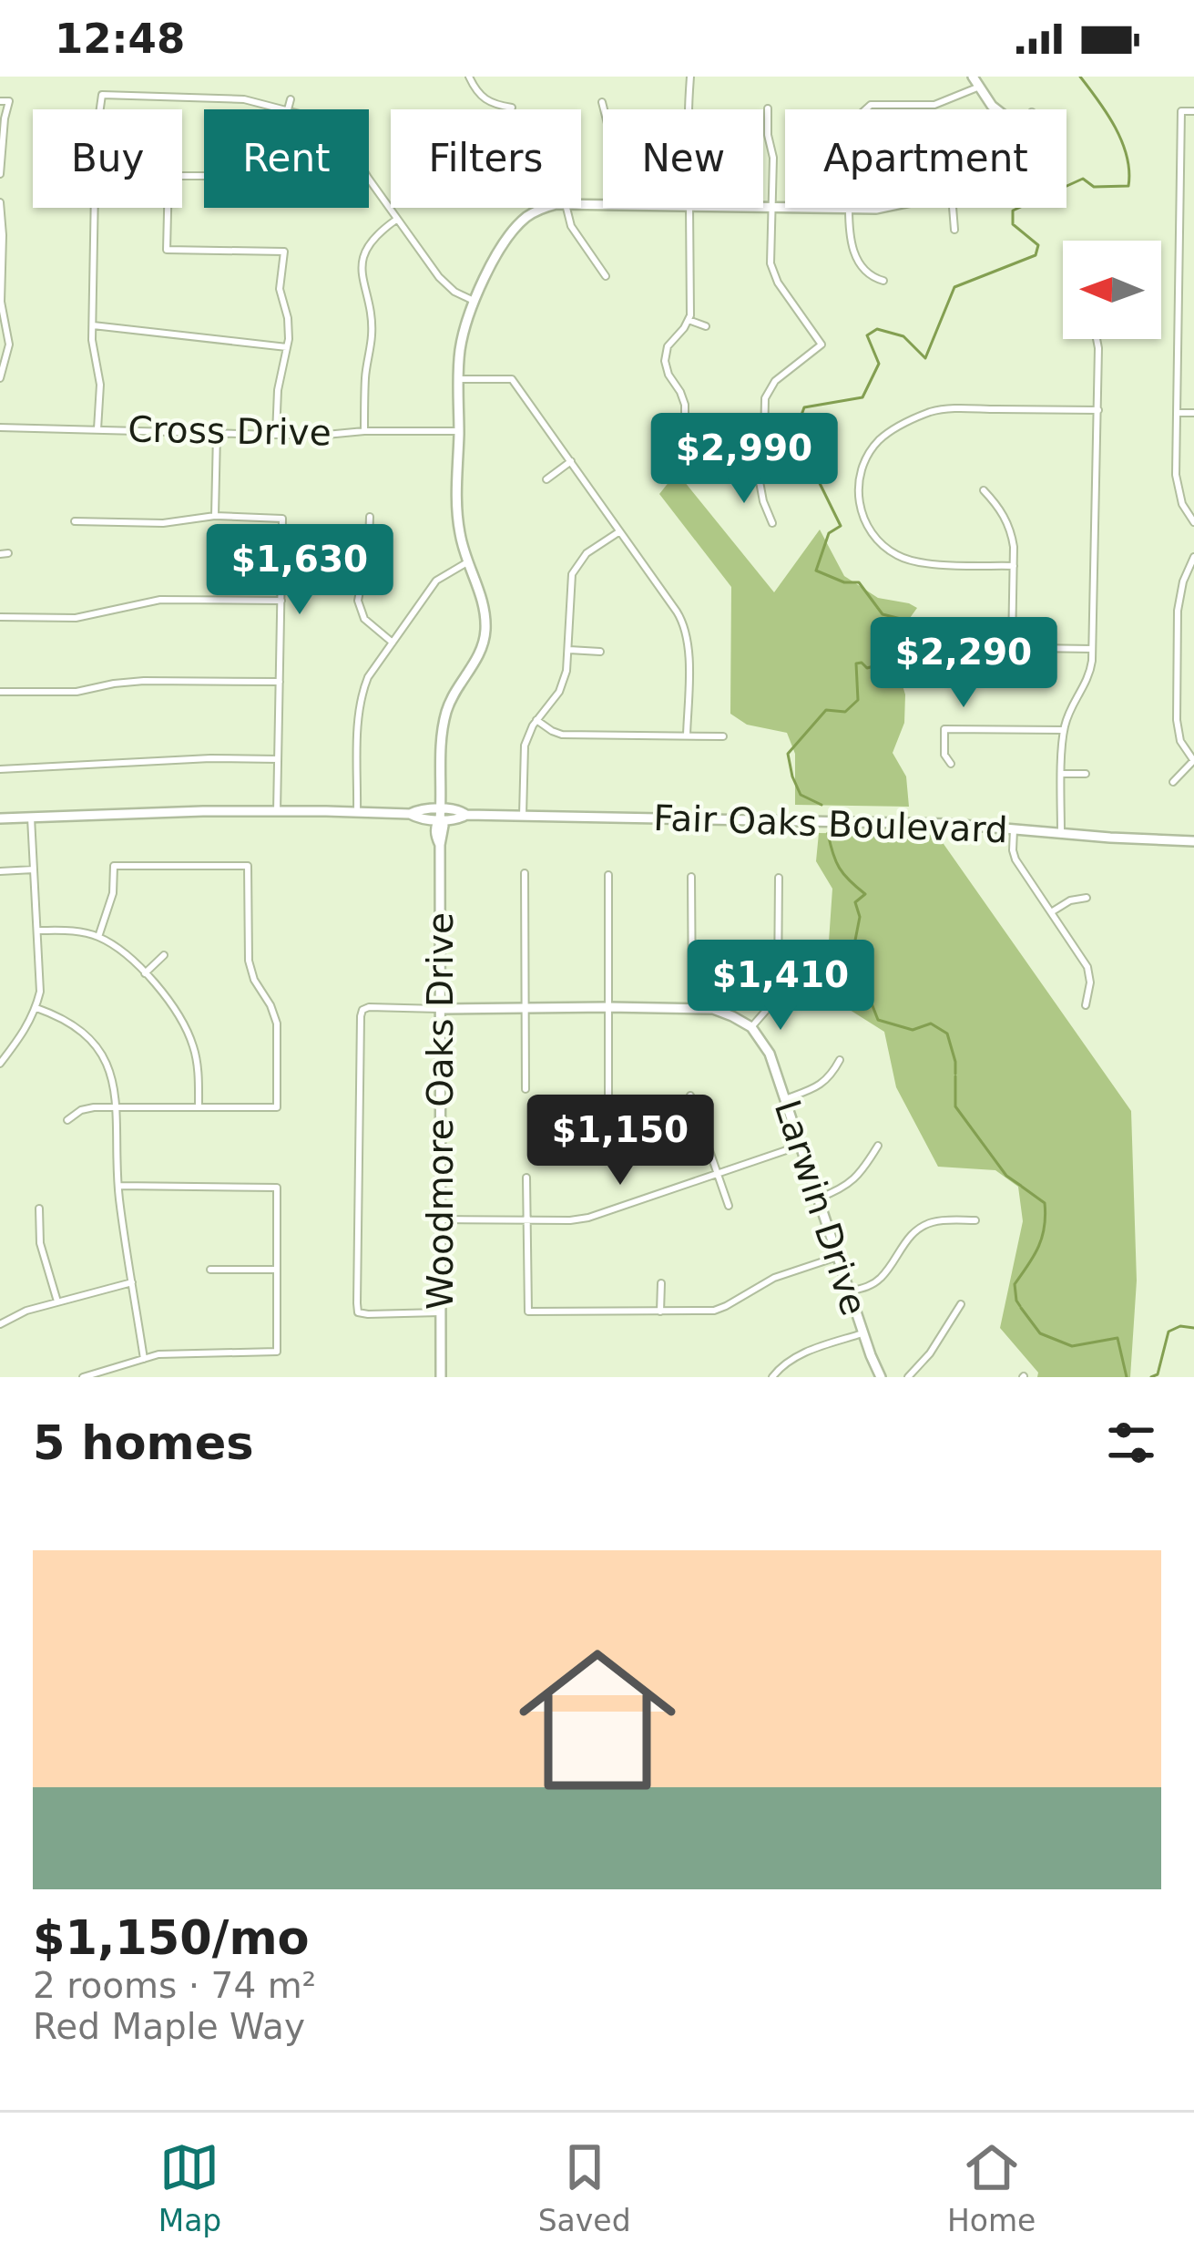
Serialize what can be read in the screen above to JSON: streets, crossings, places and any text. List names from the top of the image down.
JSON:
{
  "streets": {
    "street": [
      "Cross Drive",
      "Fair Oaks Boulevard",
      "Woodmore Oaks Drive",
      "Larwin Drive"
    ]
  },
  "crossings": [
    ["Cross Drive", "Woodmore Oaks Drive"],
    ["Fair Oaks Boulevard", "Woodmore Oaks Drive"]
  ],
  "north": "left",
  "page": {
    "status": "12:48",
    "chip": [
      "Buy",
      "Rent",
      "Filters",
      "New",
      "Apartment"
    ],
    "price": [
      "$2,990",
      "$1,630",
      "$2,290",
      "$1,410",
      "$1,150"
    ],
    "heading": "5 homes",
    "list": [
      {
        "name": "$1,150/mo",
        "note": "2 rooms · 74 m² · Red Maple Way"
      }
    ],
    "tabs": ["Map", "Saved", "Home"]
  }
}
